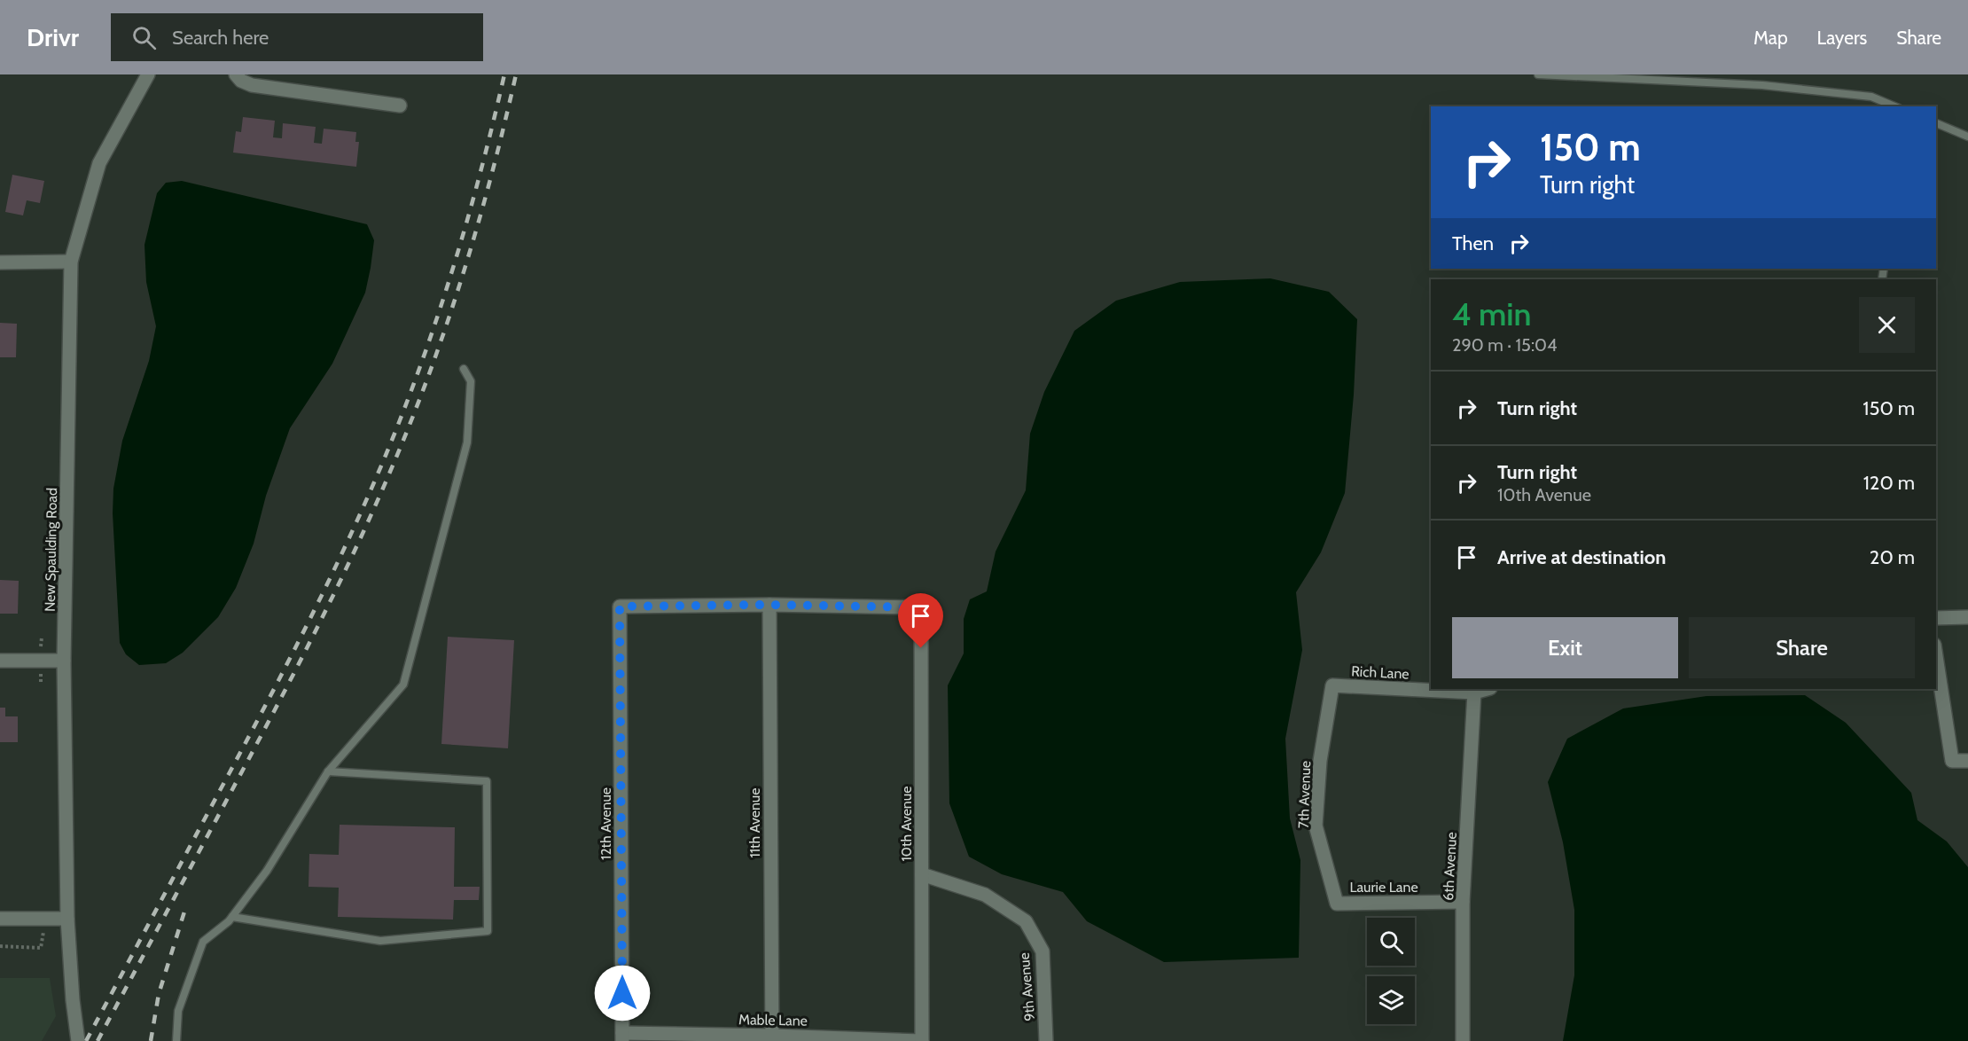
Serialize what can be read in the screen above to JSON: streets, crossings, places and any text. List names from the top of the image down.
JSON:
{
  "streets": {
    "street": [
      "New Spaulding Road",
      "Rich Lane",
      "7th Avenue",
      "11th Avenue",
      "12th Avenue",
      "10th Avenue",
      "6th Avenue",
      "Laurie Lane",
      "9th Avenue",
      "Mable Lane"
    ]
  },
  "crossings": [
    ["Rich Lane", "7th Avenue"],
    ["Rich Lane", "6th Avenue"],
    ["7th Avenue", "Laurie Lane"],
    ["11th Avenue", "12th Avenue"],
    ["11th Avenue", "10th Avenue"],
    ["11th Avenue", "Mable Lane"],
    ["12th Avenue", "10th Avenue"],
    ["12th Avenue", "Mable Lane"],
    ["10th Avenue", "9th Avenue"],
    ["10th Avenue", "Mable Lane"],
    ["6th Avenue", "Laurie Lane"]
  ],
  "page": {
    "header": "Drivr",
    "search": "Search here",
    "nav": ["Map", "Layers", "Share"],
    "turn": ["150 m", "Turn right"],
    "then": "Then",
    "heading": ["4 min", "290 m · 15:04"],
    "list": [
      {
        "name": "Turn right",
        "value": "150 m"
      },
      {
        "name": "Turn right",
        "note": "10th Avenue",
        "value": "120 m"
      },
      {
        "name": "Arrive at destination",
        "value": "20 m"
      }
    ],
    "buttons": ["Exit", "Share"]
  }
}
